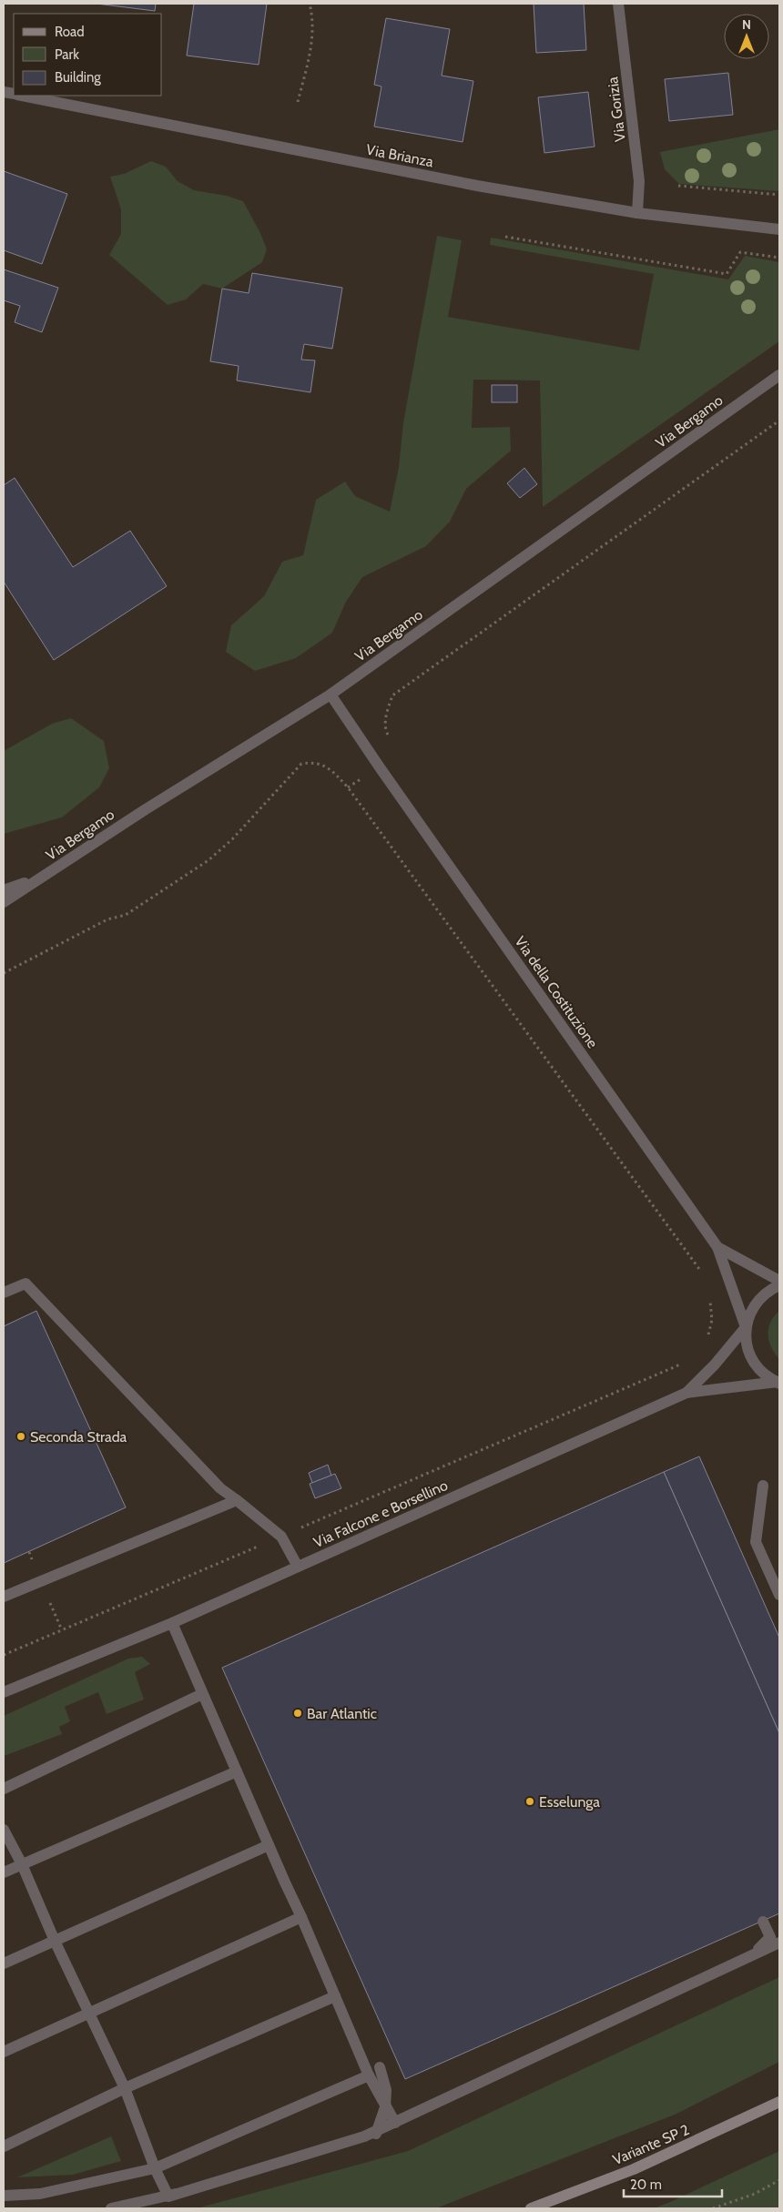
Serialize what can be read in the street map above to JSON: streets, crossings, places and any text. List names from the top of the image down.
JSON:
{
  "streets": {
    "main road": ["Variante SP 2"],
    "street": [
      "Via Gorizia",
      "Via Brianza",
      "Via Bergamo",
      "Via della Costituzione",
      "Via Falcone e Borsellino"
    ]
  },
  "crossings": [
    ["Via Gorizia", "Via Brianza"],
    ["Via Bergamo", "Via della Costituzione"]
  ],
  "places": ["Seconda Strada", "Bar Atlantic", "Esselunga"],
  "legend": ["Road", "Park", "Building"],
  "scale_bar": "20 m",
  "north": "top"
}
